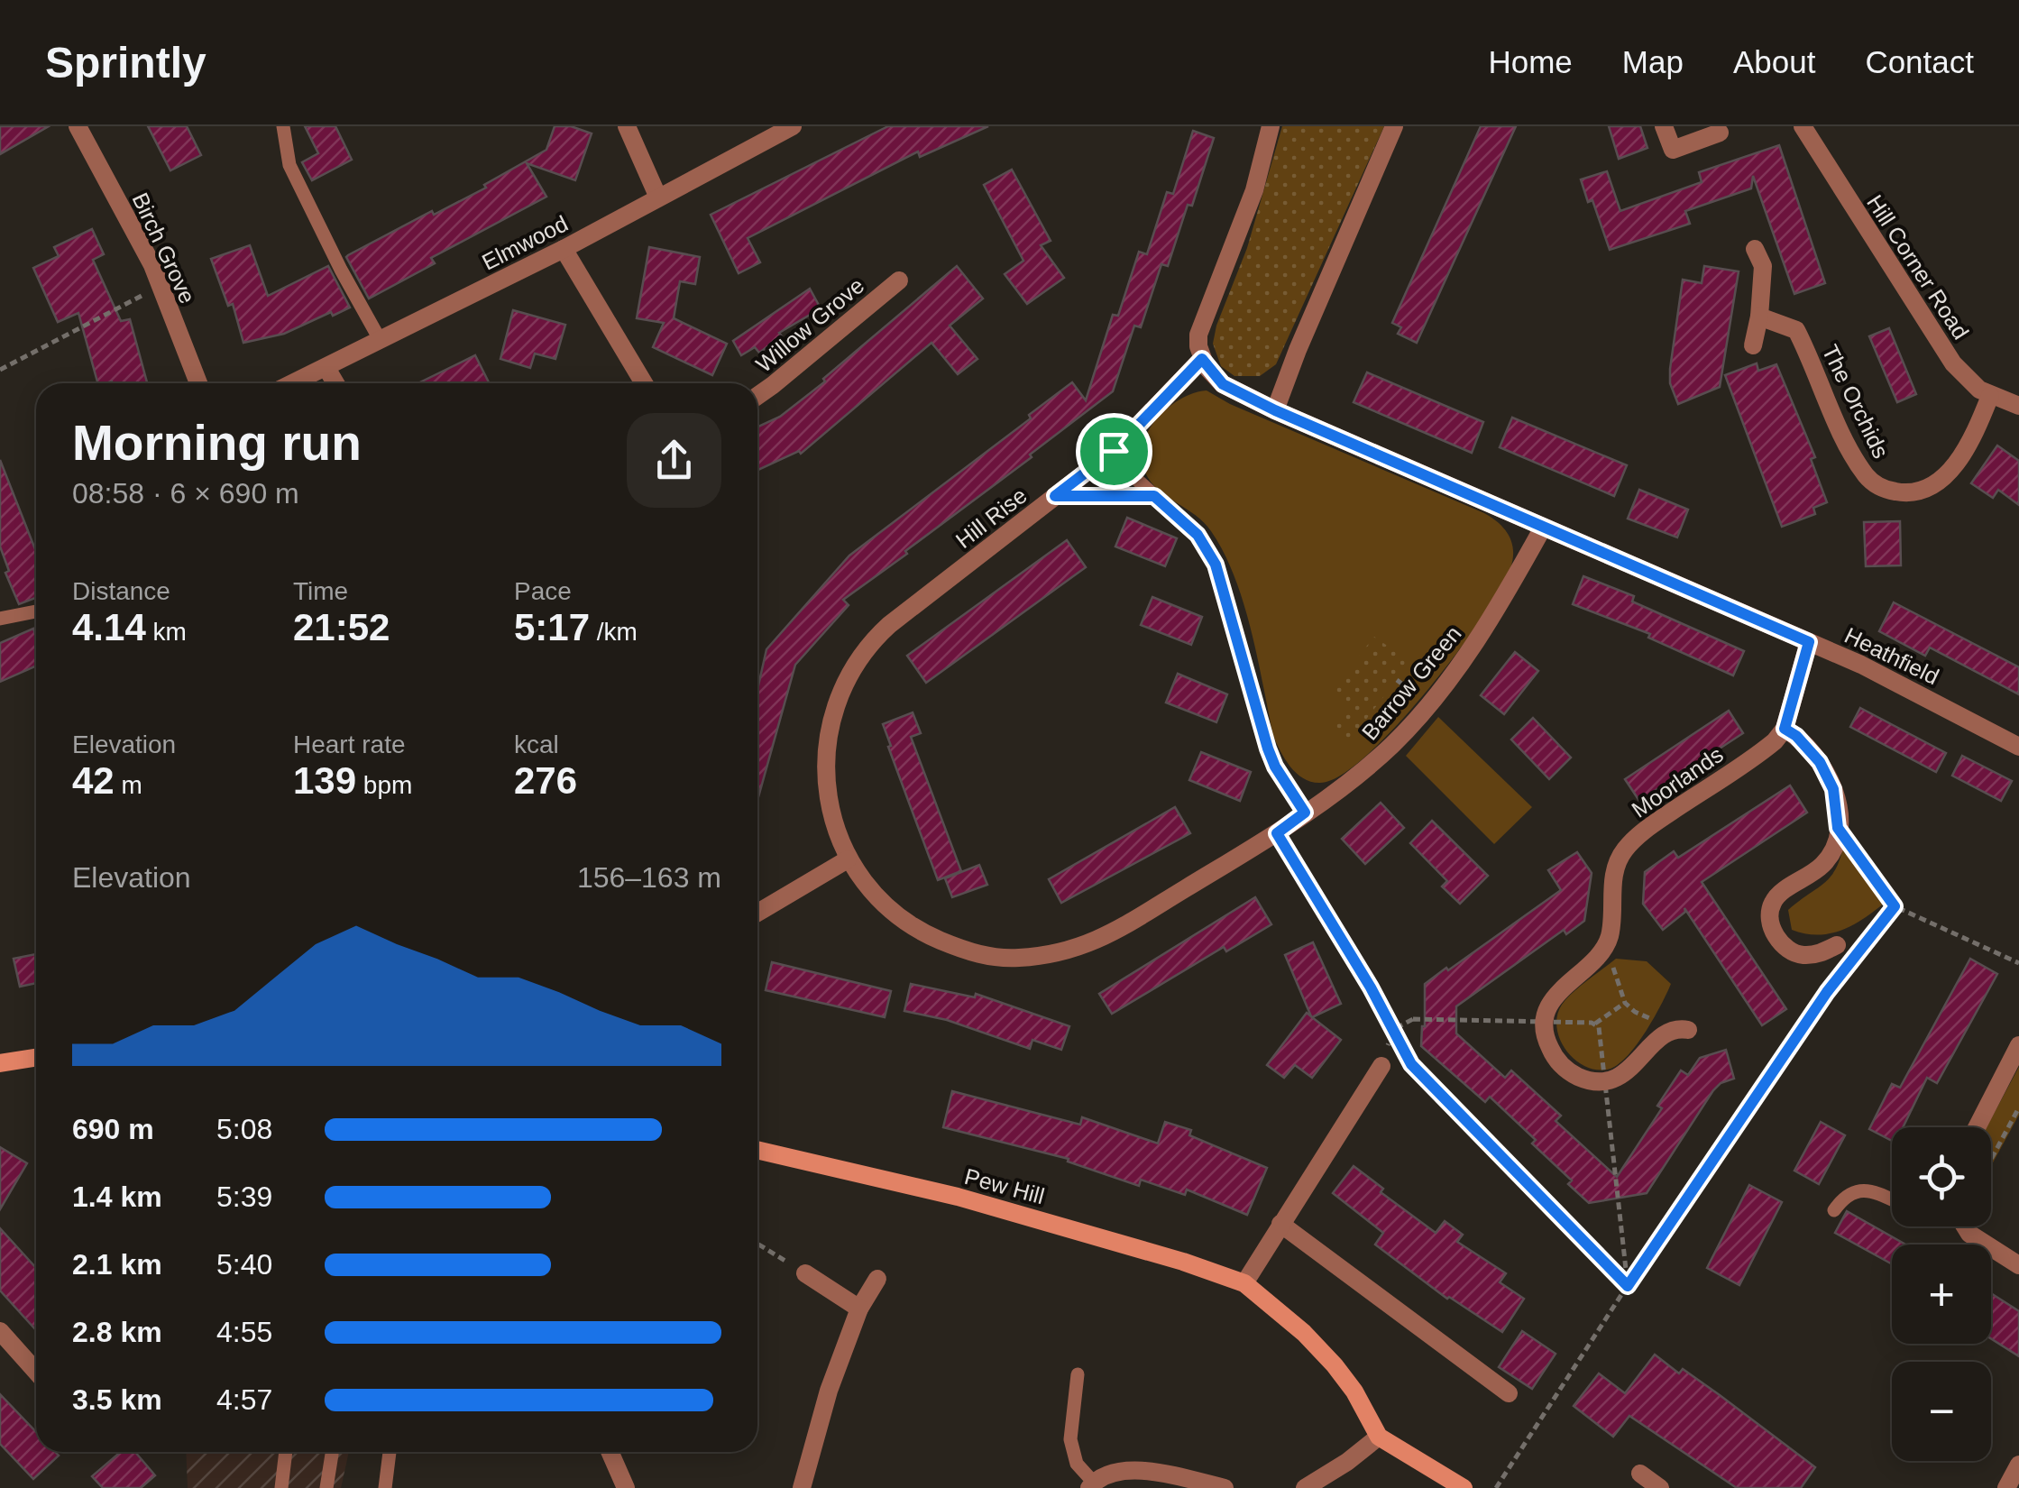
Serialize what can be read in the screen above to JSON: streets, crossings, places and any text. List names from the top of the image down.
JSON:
{
  "streets": {
    "main road": ["Pew Hill"],
    "street": [
      "Elmwood",
      "Birch Grove",
      "Hill Corner Road",
      "Willow Grove",
      "The Orchids",
      "Hill Rise",
      "Heathfield",
      "Barrow Green",
      "Moorlands"
    ]
  },
  "crossings": [
    ["Hill Corner Road", "The Orchids"],
    ["Hill Rise", "Barrow Green"],
    ["Heathfield", "Barrow Green"]
  ],
  "page": {
    "header": "Sprintly",
    "nav": [
      "Home",
      "Map",
      "About",
      "Contact"
    ],
    "heading": ["Morning run", "08:58 · 6 × 690 m"],
    "stats": [
      ["Distance", "4.14 km"],
      ["Time", "21:52"],
      ["Pace", "5:17 /km"],
      ["Elevation", "42 m"],
      ["Heart rate", "139 bpm"],
      ["kcal", "276"]
    ],
    "chart": ["Elevation", "156–163 m"],
    "list": [
      {
        "name": "690 m",
        "note": "5:08"
      },
      {
        "name": "1.4 km",
        "note": "5:39"
      },
      {
        "name": "2.1 km",
        "note": "5:40"
      },
      {
        "name": "2.8 km",
        "note": "4:55"
      },
      {
        "name": "3.5 km",
        "note": "4:57"
      }
    ],
    "map_buttons": ["+", "−"]
  }
}
